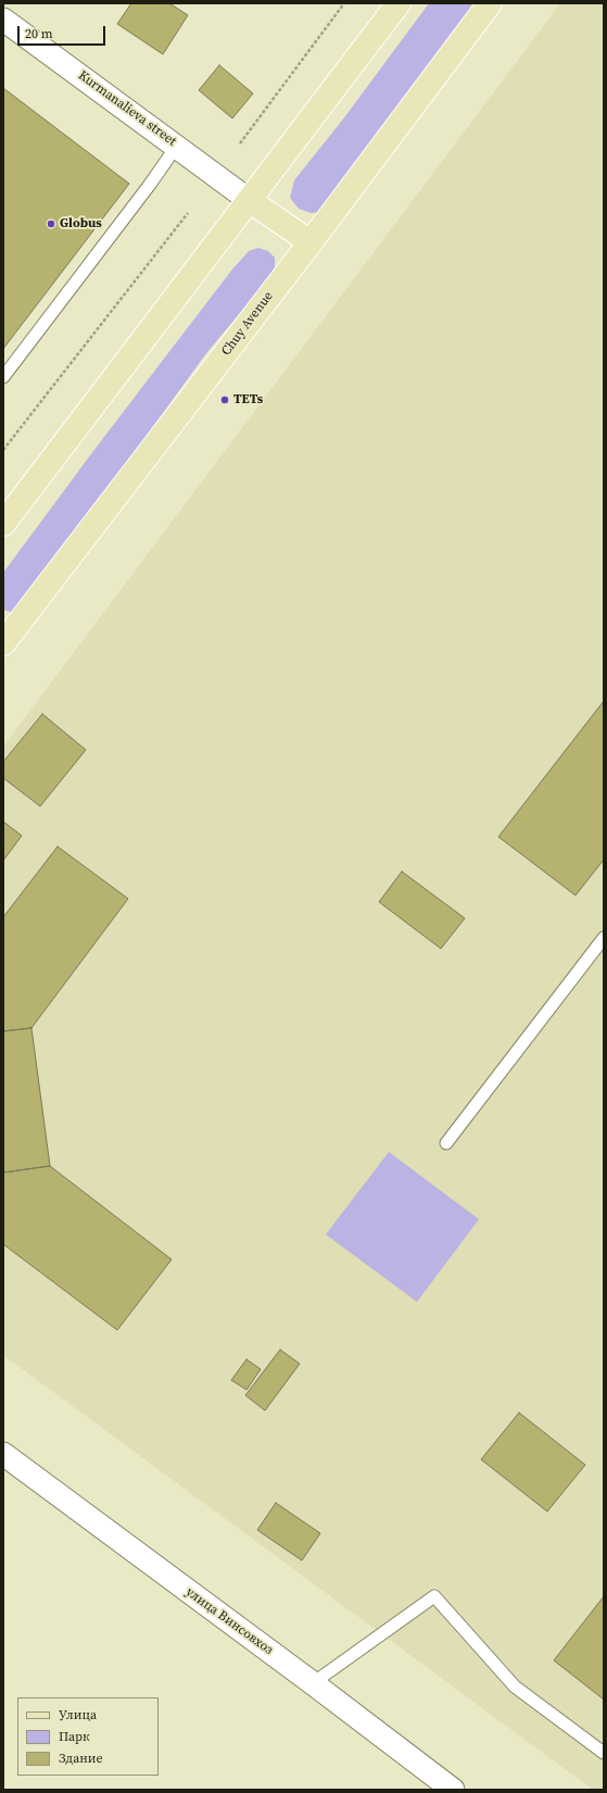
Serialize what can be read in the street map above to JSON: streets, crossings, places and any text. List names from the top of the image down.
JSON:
{
  "streets": {
    "main road": ["Chuy Avenue"],
    "street": ["Kurmanalieva street", "улица Винсовхоз"]
  },
  "places": ["Globus", "TETs"],
  "legend": ["Улица", "Парк", "Здание"],
  "scale_bar": "20 m"
}
